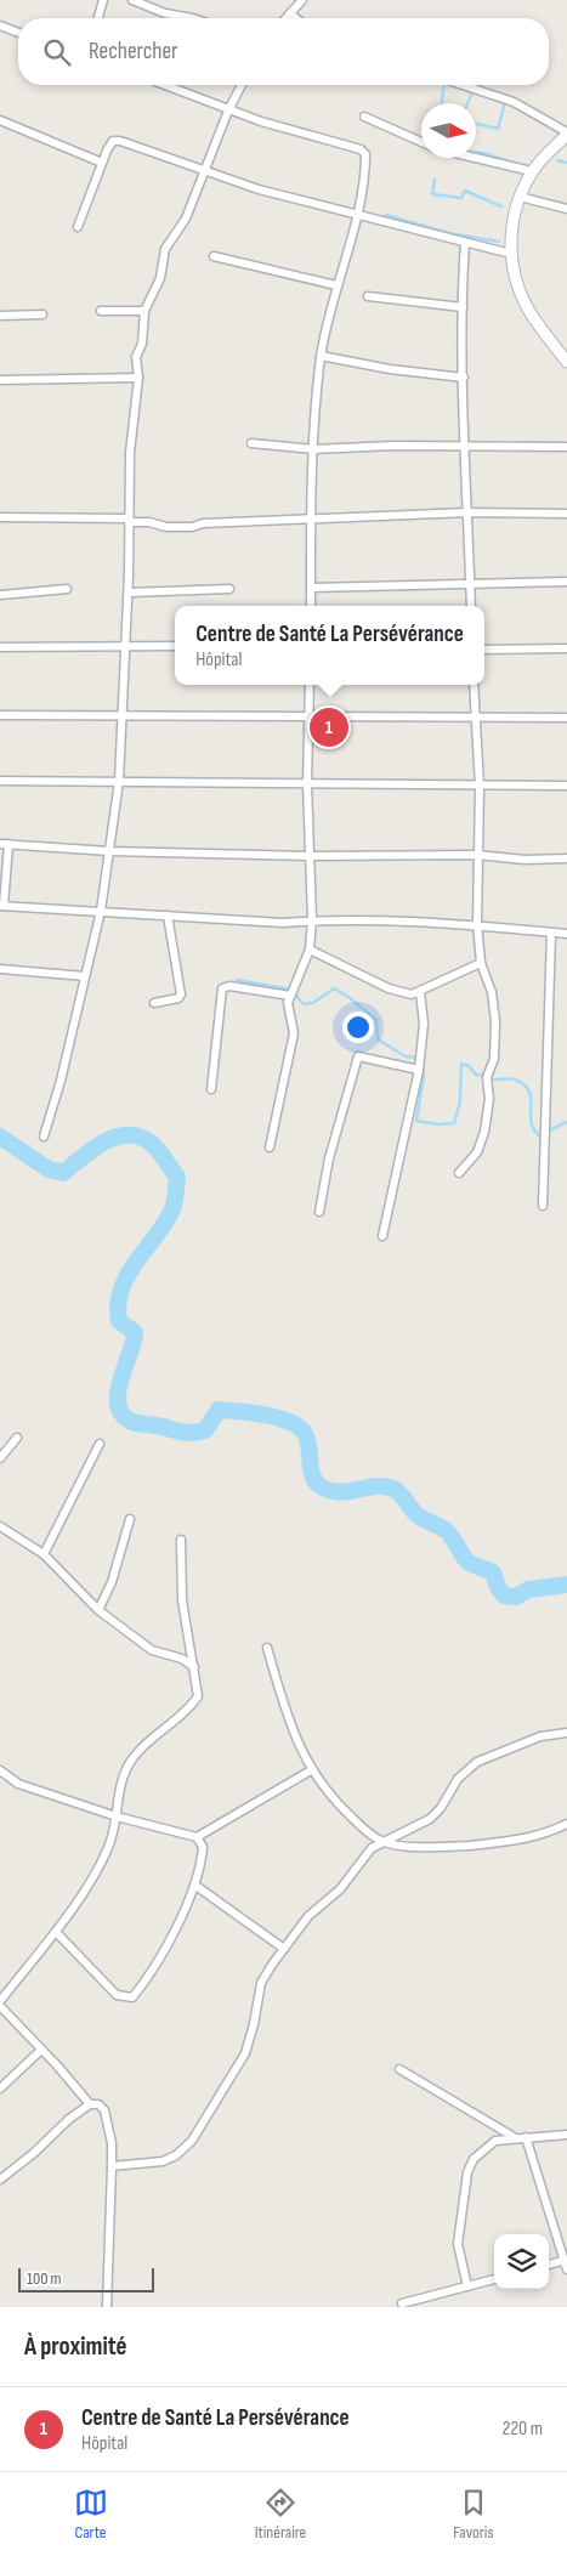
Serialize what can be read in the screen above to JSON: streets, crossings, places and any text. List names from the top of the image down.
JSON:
{
  "scale_bar": "100 m",
  "north": "right",
  "page": {
    "search": "Rechercher",
    "popup": ["Centre de Santé La Persévérance", "Hôpital"],
    "pins": "1",
    "scale": "100 m",
    "heading": "À proximité",
    "list": [
      {
        "mark": "1",
        "name": "Centre de Santé La Persévérance",
        "note": "Hôpital",
        "value": "220 m"
      }
    ],
    "nav": ["Carte", "Itinéraire", "Favoris"]
  }
}
